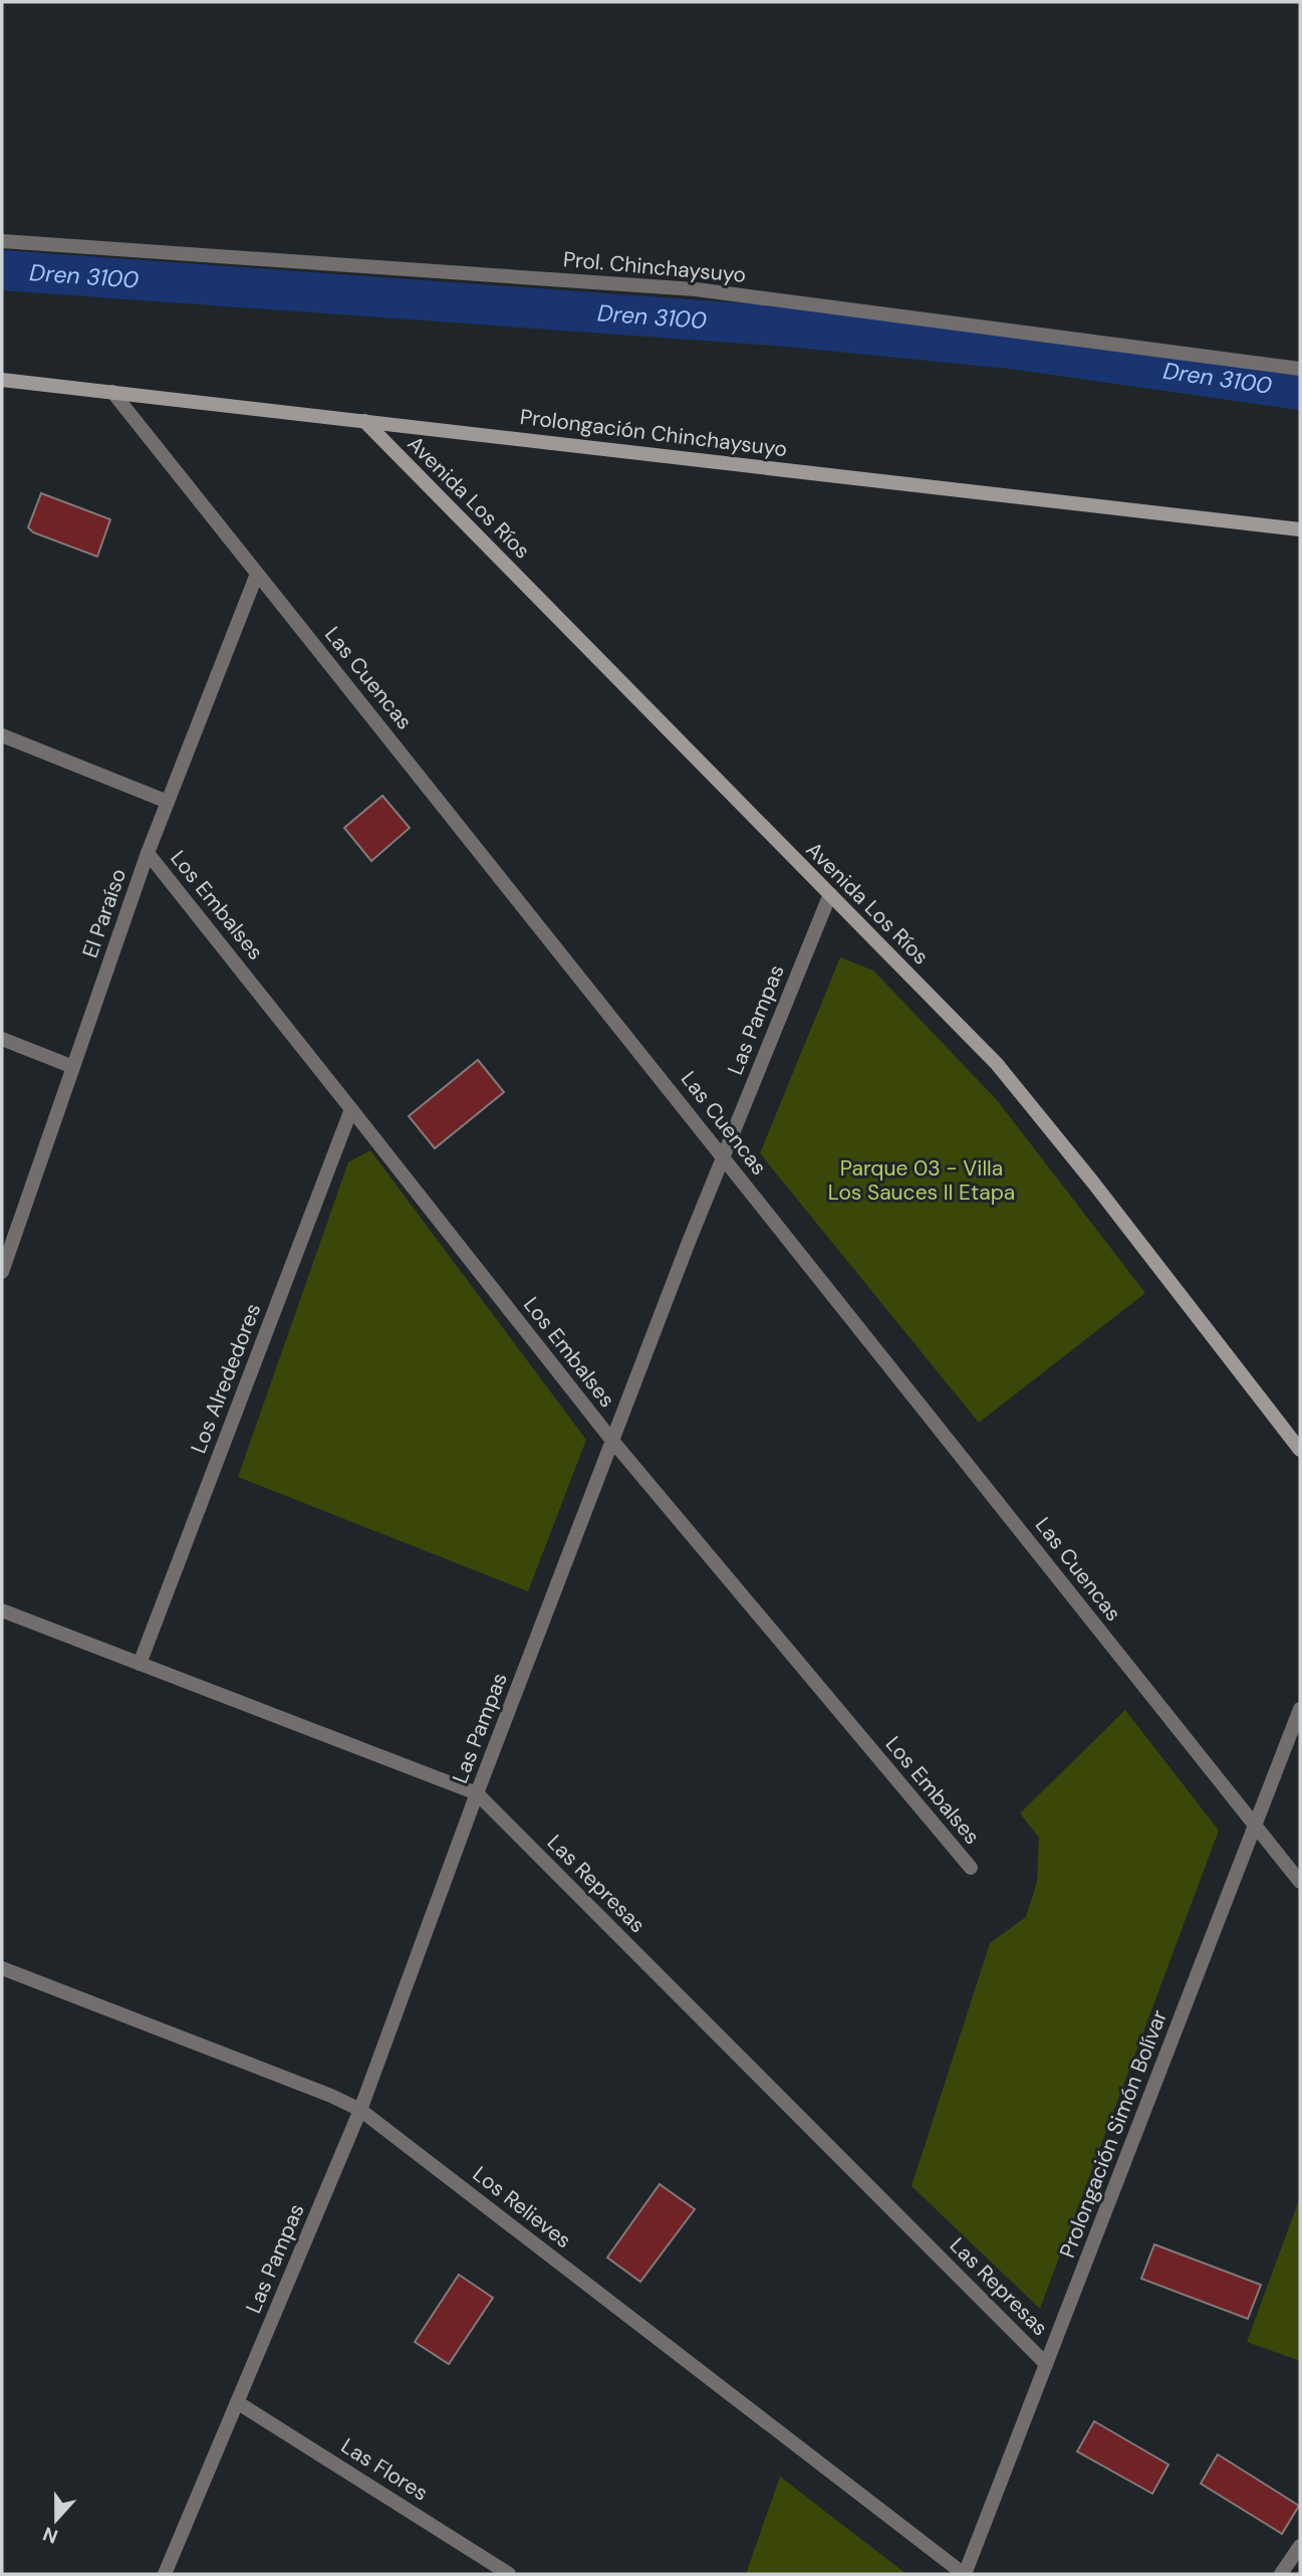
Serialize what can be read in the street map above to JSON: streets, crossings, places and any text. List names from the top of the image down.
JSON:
{
  "streets": {
    "street": [
      "Prol. Chinchaysuyo",
      "Prolongación Chinchaysuyo",
      "Avenida Los Ríos",
      "Las Cuencas",
      "Los Embalses",
      "El Paraíso",
      "Las Pampas",
      "Los Alrededores",
      "Las Represas",
      "Prolongación Simón Bolívar",
      "Los Relieves",
      "Las Flores"
    ]
  },
  "crossings": [
    ["Prolongación Chinchaysuyo", "Avenida Los Ríos"],
    ["Prolongación Chinchaysuyo", "Las Cuencas"],
    ["Avenida Los Ríos", "Las Pampas"],
    ["Las Cuencas", "El Paraíso"],
    ["Las Cuencas", "Las Pampas"],
    ["Las Cuencas", "Prolongación Simón Bolívar"],
    ["Los Embalses", "El Paraíso"],
    ["Los Embalses", "Las Pampas"],
    ["Los Embalses", "Los Alrededores"],
    ["Las Pampas", "Las Represas"],
    ["Las Pampas", "Los Relieves"],
    ["Las Pampas", "Las Flores"],
    ["Los Alrededores", "Las Represas"],
    ["Las Represas", "Prolongación Simón Bolívar"],
    ["Prolongación Simón Bolívar", "Los Relieves"]
  ],
  "water": ["Dren 3100"],
  "parks": ["Parque 03 - Villa Los Sauces II Etapa"],
  "north": "bottom"
}
